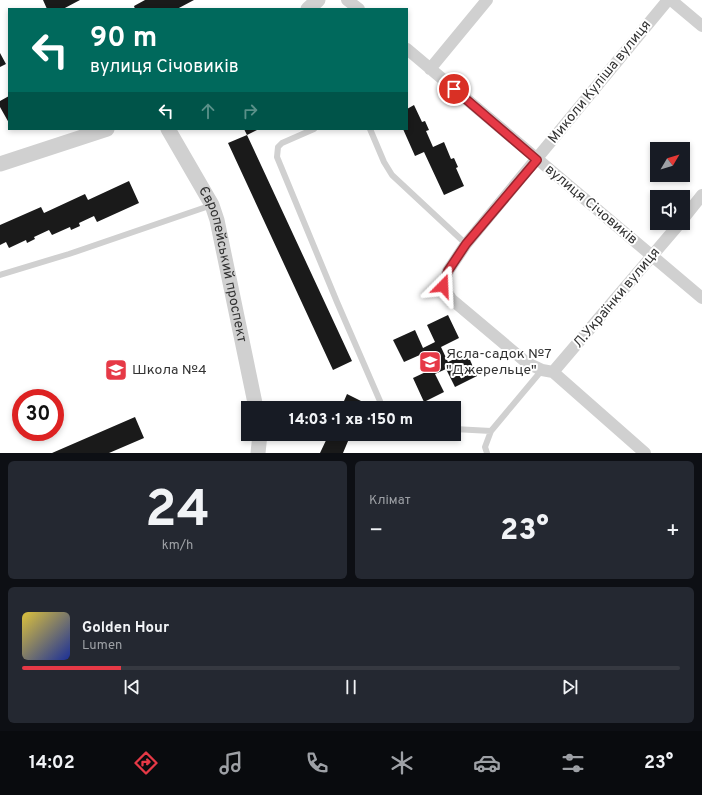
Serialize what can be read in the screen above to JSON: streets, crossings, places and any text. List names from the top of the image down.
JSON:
{
  "streets": {
    "street": [
      "Миколи Куліша вулиця",
      "вулиця Січовиків",
      "Європейський проспект",
      "Л.Українки вулиця"
    ]
  },
  "crossings": [
    ["Миколи Куліша вулиця", "вулиця Січовиків"],
    ["Миколи Куліша вулиця", "Л.Українки вулиця"],
    ["вулиця Січовиків", "Л.Українки вулиця"]
  ],
  "places": {
    "school or university": ["Ясла-садок №7 \"Джерельце\"", "Школа №4"]
  },
  "north": "top right",
  "page": {
    "turn": ["90 m", "вулиця Січовиків"],
    "limit": "30",
    "trip": "14:03 · 1 хв · 150 m",
    "tile": [
      ["24", "km/h"],
      "Клімат"
    ],
    "heat": ["−", "23°", "+"],
    "song": ["Golden Hour", "Lumen"],
    "tabs": ["14:02", "23°"]
  }
}
